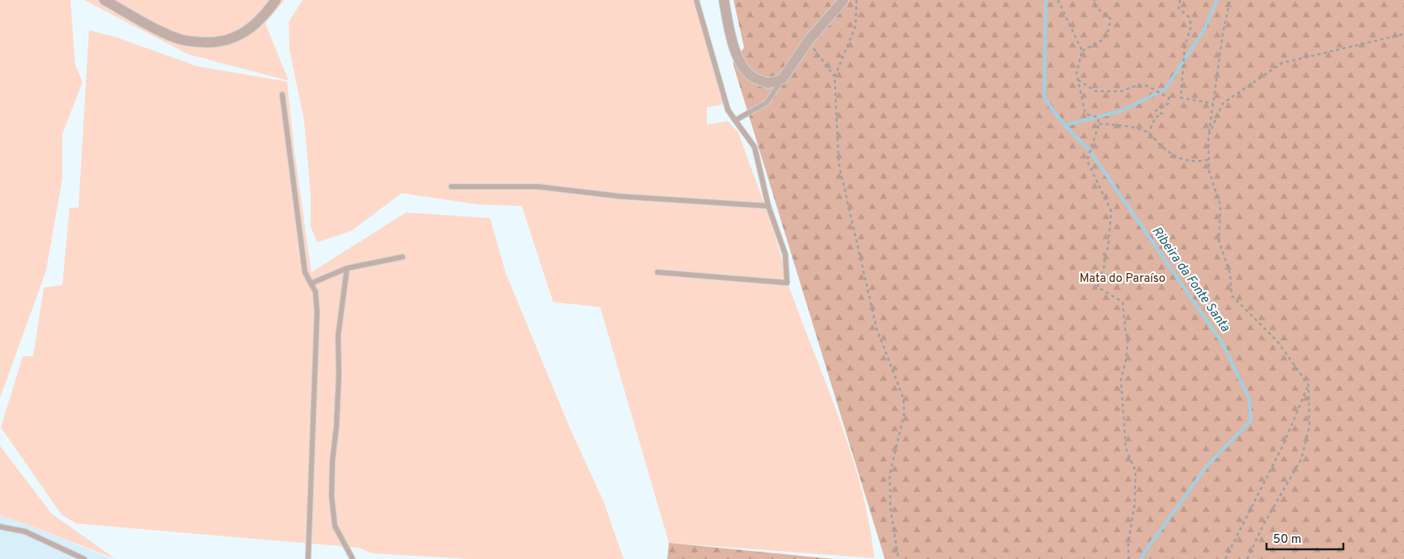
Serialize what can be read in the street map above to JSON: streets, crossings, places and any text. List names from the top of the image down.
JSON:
{
  "water": ["Ribeira da Fonte Santa"],
  "parks": ["Mata do Paraíso"],
  "scale_bar": "50 m"
}
